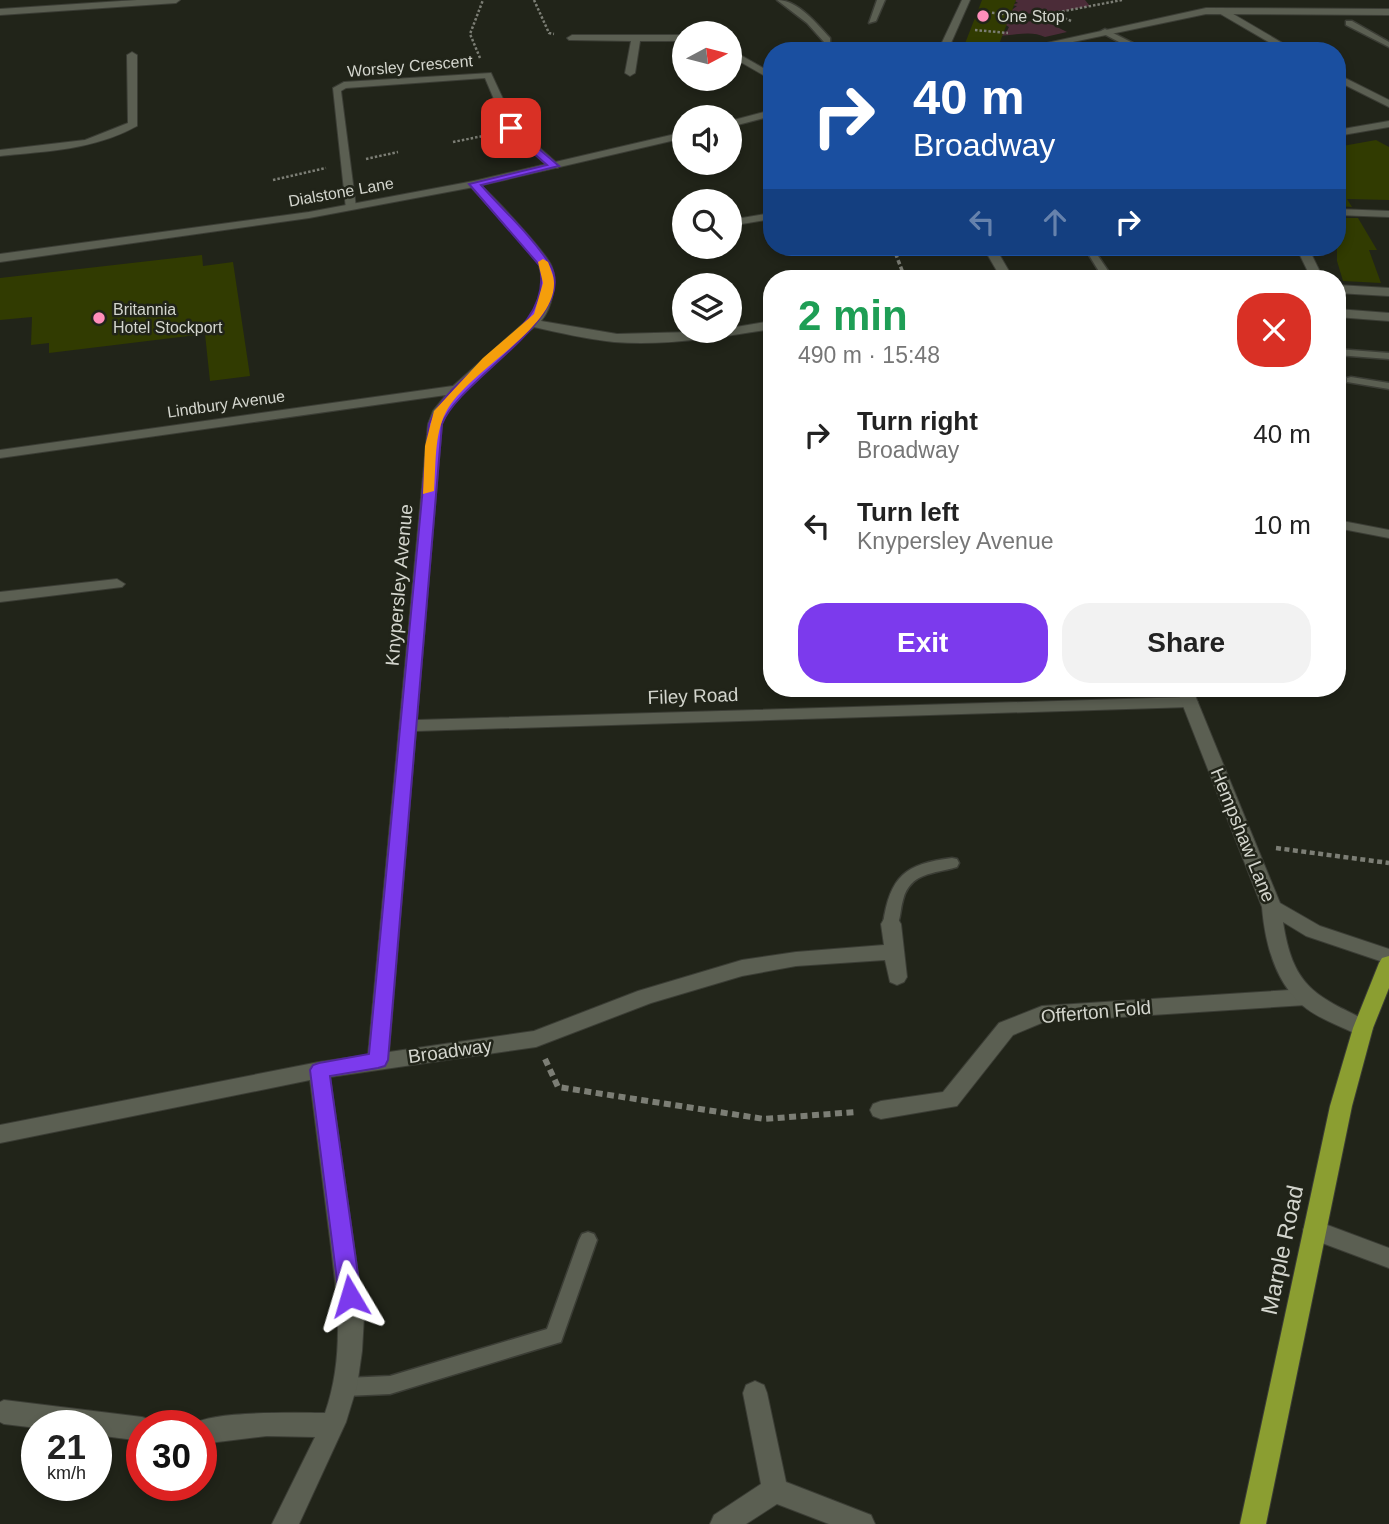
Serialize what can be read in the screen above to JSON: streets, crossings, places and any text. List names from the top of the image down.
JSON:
{
  "streets": {
    "main road": ["Marple Road"],
    "street": [
      "Worsley Crescent",
      "Dialstone Lane",
      "Lindbury Avenue",
      "Knypersley Avenue",
      "Filey Road",
      "Hempshaw Lane",
      "Offerton Fold",
      "Broadway"
    ]
  },
  "crossings": [
    ["Worsley Crescent", "Dialstone Lane"],
    ["Dialstone Lane", "Knypersley Avenue"],
    ["Lindbury Avenue", "Knypersley Avenue"],
    ["Knypersley Avenue", "Filey Road"],
    ["Knypersley Avenue", "Broadway"],
    ["Hempshaw Lane", "Offerton Fold"]
  ],
  "places": ["One Stop", "Britannia Hotel Stockport"],
  "north": "right",
  "page": {
    "turn": ["40 m", "Broadway"],
    "heading": ["2 min", "490 m · 15:48"],
    "list": [
      {
        "name": "Turn right",
        "note": "Broadway",
        "value": "40 m"
      },
      {
        "name": "Turn left",
        "note": "Knypersley Avenue",
        "value": "10 m"
      }
    ],
    "buttons": ["Exit", "Share"],
    "speed": "21 km/h",
    "limit": "30"
  }
}
